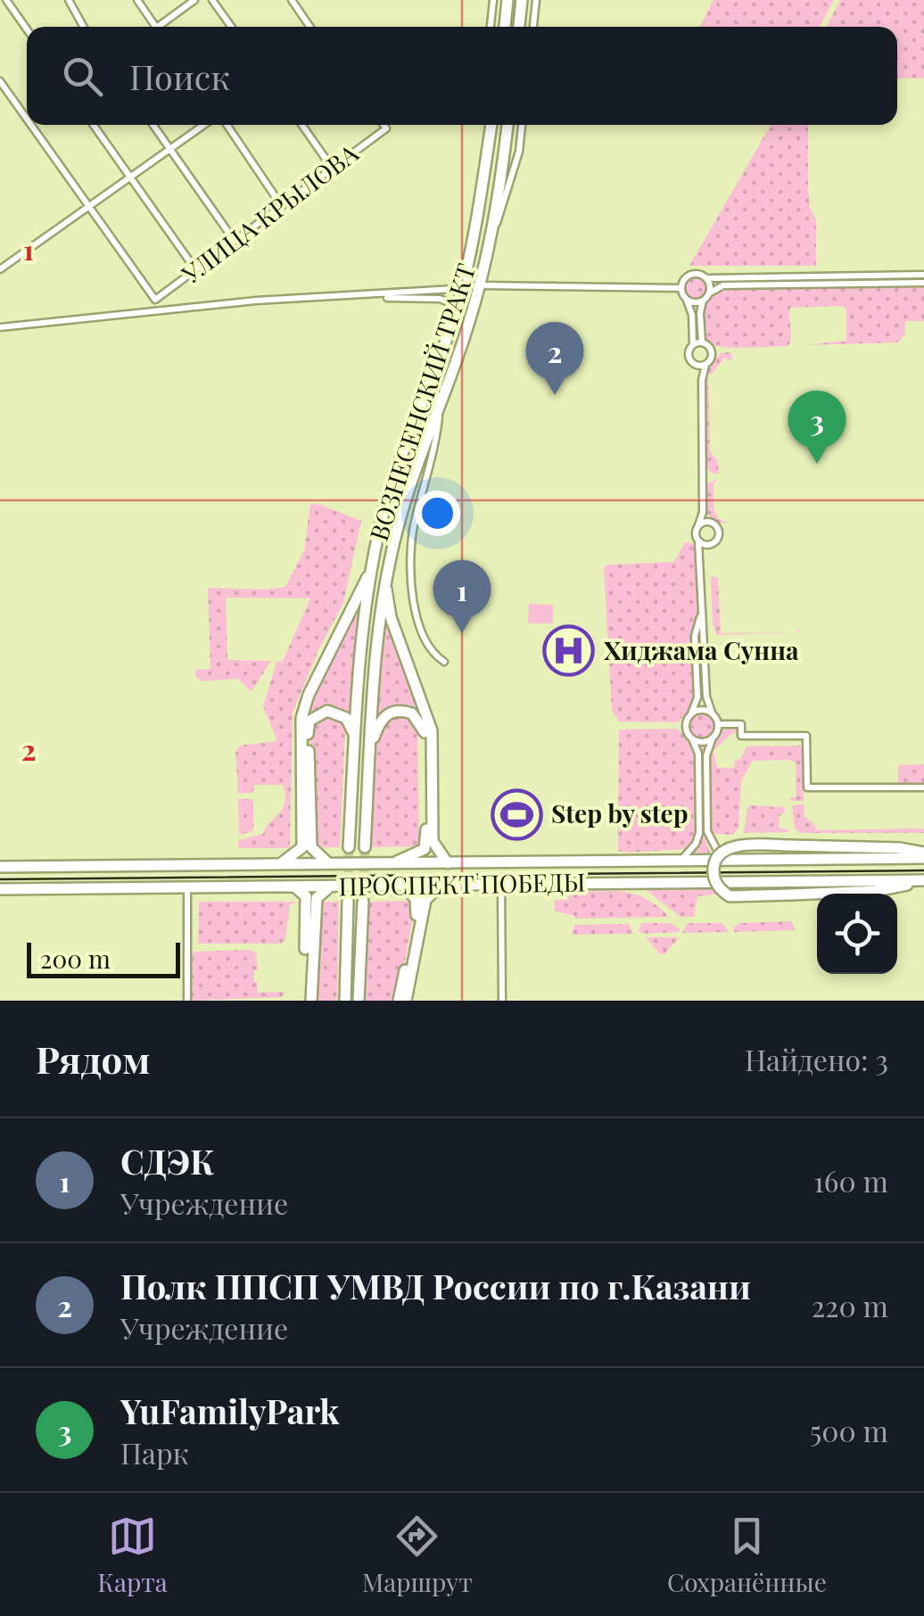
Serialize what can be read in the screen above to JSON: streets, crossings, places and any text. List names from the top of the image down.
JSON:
{
  "streets": {
    "main road": ["ВОЗНЕСЕНСКИЙ ТРАКТ", "ПРОСПЕКТ ПОБЕДЫ"],
    "street": ["УЛИЦА КРЫЛОВА"]
  },
  "places": {
    "hospital": ["Хиджама Сунна"],
    "sports": ["Step by step"]
  },
  "scale_bar": "200 m",
  "page": {
    "search": "Поиск",
    "pins": ["2", "3", "1"],
    "scale": "200 m",
    "heading": ["Рядом", "Найдено: 3"],
    "list": [
      {
        "mark": "1",
        "name": "СДЭК",
        "note": "Учреждение",
        "value": "160 m"
      },
      {
        "mark": "2",
        "name": "Полк ППСП УМВД России по г.Казани",
        "note": "Учреждение",
        "value": "220 m"
      },
      {
        "mark": "3",
        "name": "YuFamilyPark",
        "note": "Парк",
        "value": "500 m"
      }
    ],
    "nav": ["Карта", "Маршрут", "Сохранённые"]
  },
  "grid": {
    "rows": ["1", "2"]
  }
}
